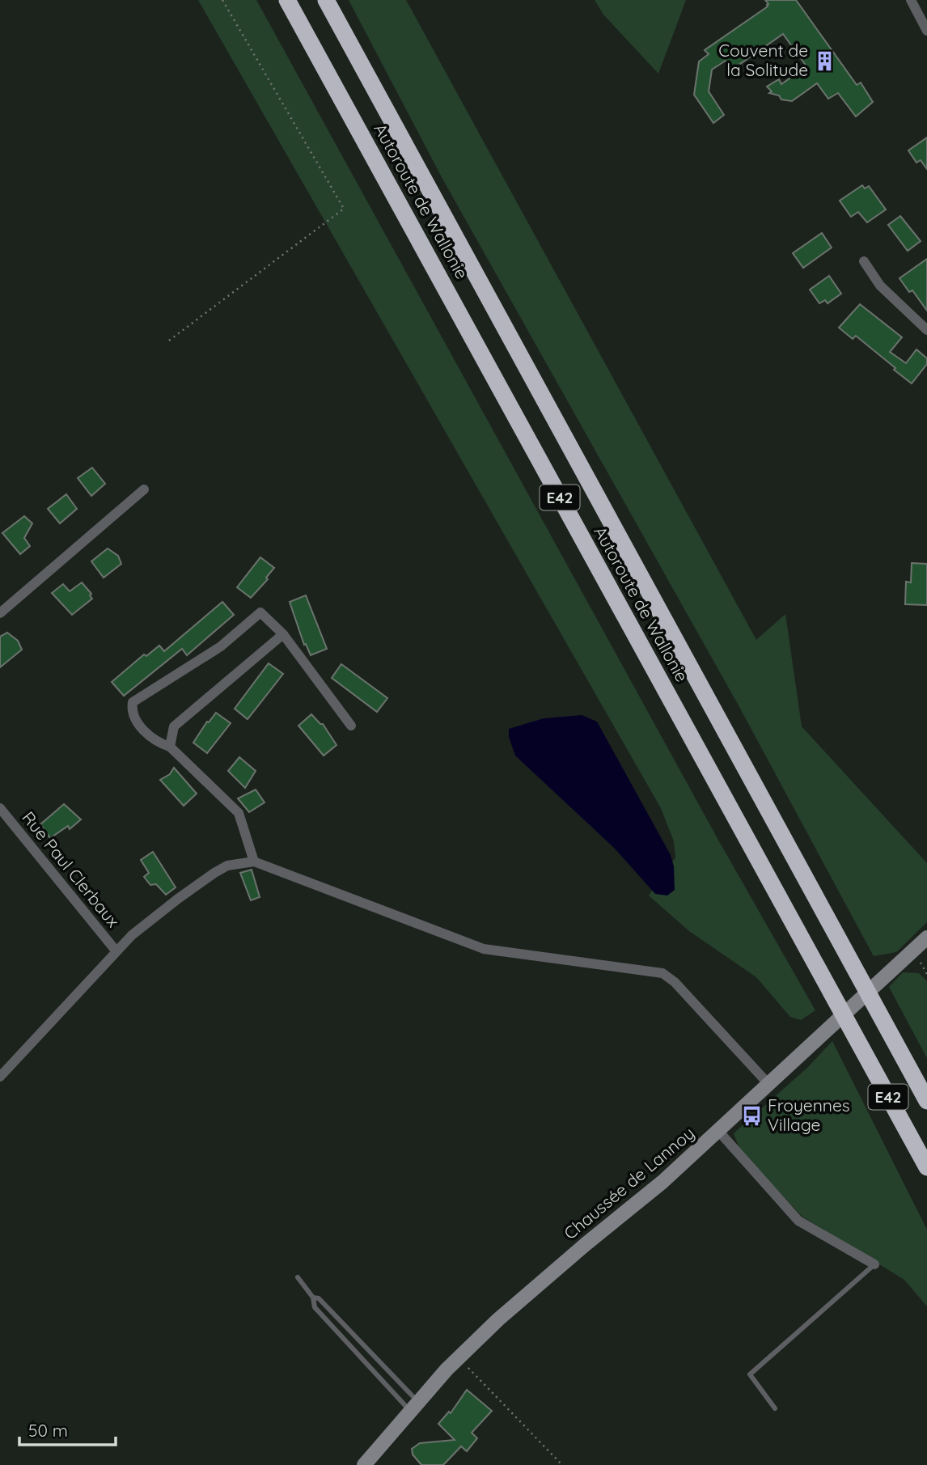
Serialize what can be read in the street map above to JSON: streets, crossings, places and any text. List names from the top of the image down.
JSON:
{
  "streets": {
    "highway": ["Autoroute de Wallonie", "E42"],
    "main road": ["Chaussée de Lannoy"],
    "street": ["Rue Paul Clerbaux"]
  },
  "places": {
    "building": ["Couvent de la Solitude"],
    "bus stop": ["Froyennes Village"]
  },
  "scale_bar": "50 m"
}
